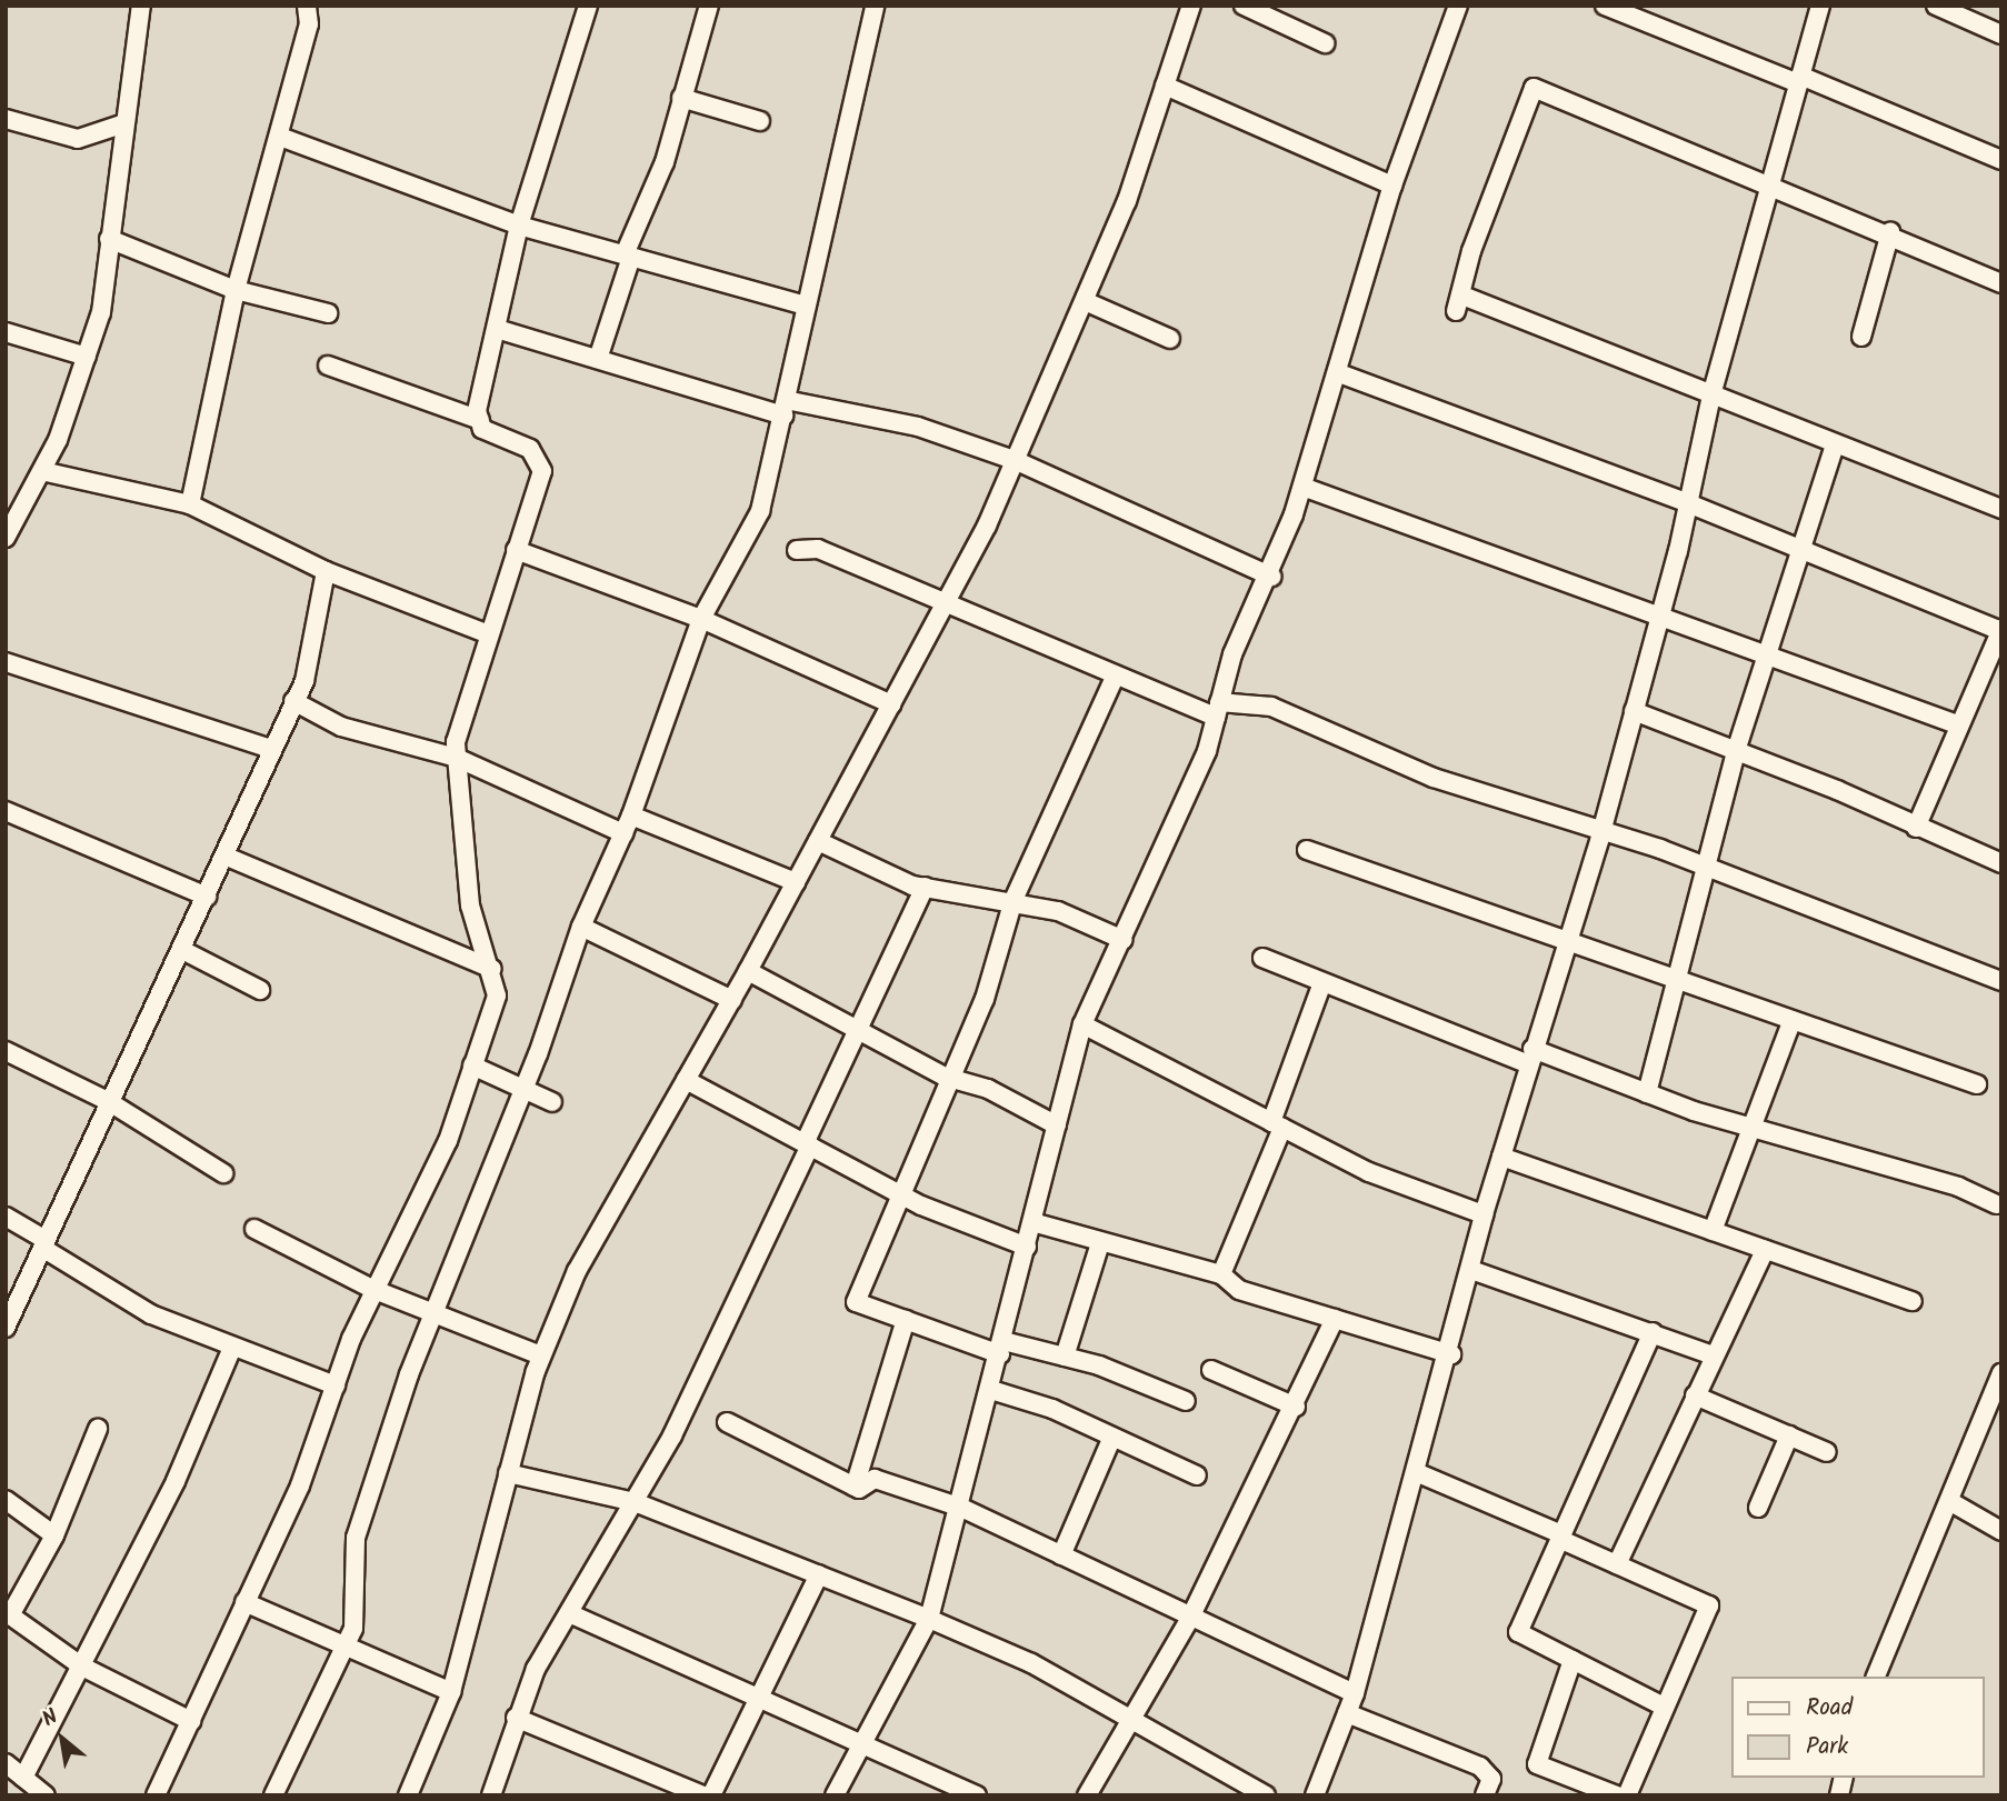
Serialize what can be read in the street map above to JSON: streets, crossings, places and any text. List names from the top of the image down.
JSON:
{
  "legend": ["Road", "Park"],
  "north": "top left"
}
